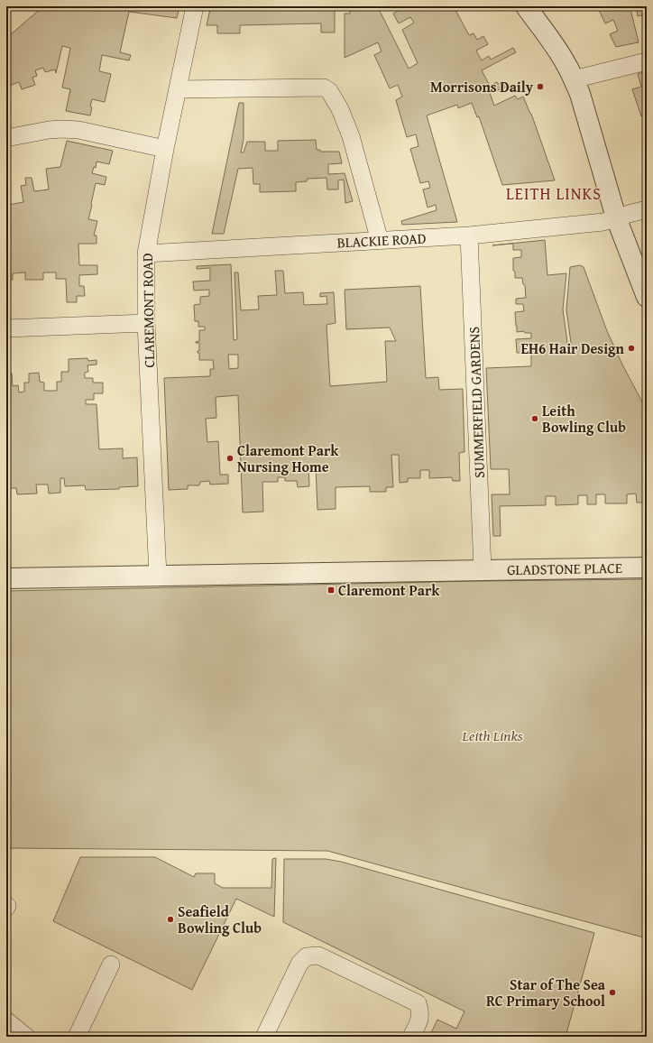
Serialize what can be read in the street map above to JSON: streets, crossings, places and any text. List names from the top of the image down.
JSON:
{
  "streets": {
    "street": [
      "BLACKIE ROAD",
      "CLAREMONT ROAD",
      "SUMMERFIELD GARDENS",
      "GLADSTONE PLACE"
    ]
  },
  "crossings": [
    ["BLACKIE ROAD", "CLAREMONT ROAD"],
    ["BLACKIE ROAD", "SUMMERFIELD GARDENS"],
    ["SUMMERFIELD GARDENS", "GLADSTONE PLACE"]
  ],
  "districts": ["LEITH LINKS"],
  "parks": ["Leith Links"],
  "places": {
    "other": [
      "Morrisons Daily",
      "EH6 Hair Design",
      "Leith Bowling Club",
      "Claremont Park Nursing Home",
      "Seafield Bowling Club",
      "Star of The Sea RC Primary School"
    ],
    "transit": ["Claremont Park"]
  }
}
